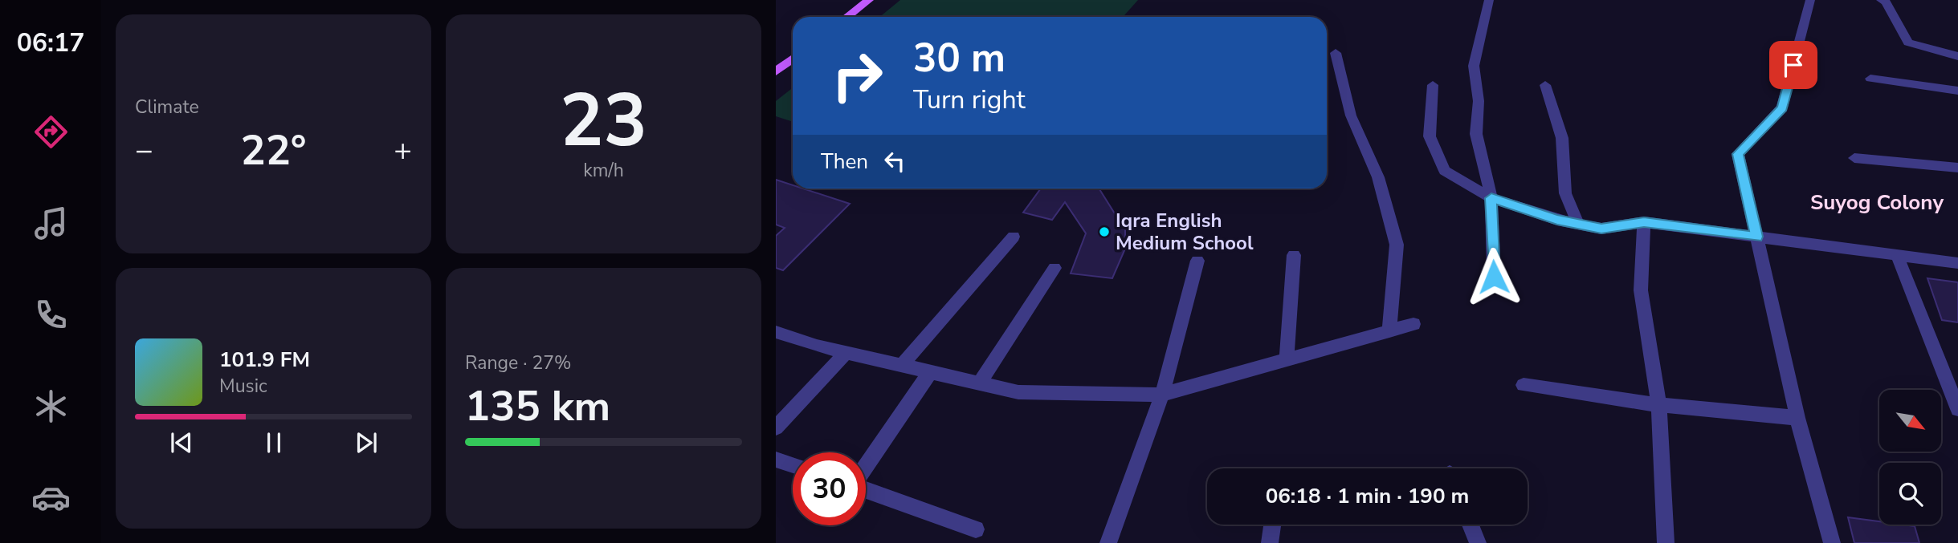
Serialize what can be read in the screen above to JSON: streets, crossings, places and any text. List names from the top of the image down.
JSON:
{
  "districts": ["Suyog Colony"],
  "places": ["Iqra English Medium School"],
  "north": "bottom right",
  "page": {
    "tabs": "06:17",
    "tile": [
      "Climate",
      ["23", "km/h"],
      ["Range · 27%", "135 km"]
    ],
    "turn": ["30 m", "Turn right"],
    "heat": ["−", "22°", "+"],
    "then": "Then",
    "song": ["101.9 FM", "Music"],
    "limit": "30",
    "trip": "06:18 · 1 min · 190 m"
  }
}
